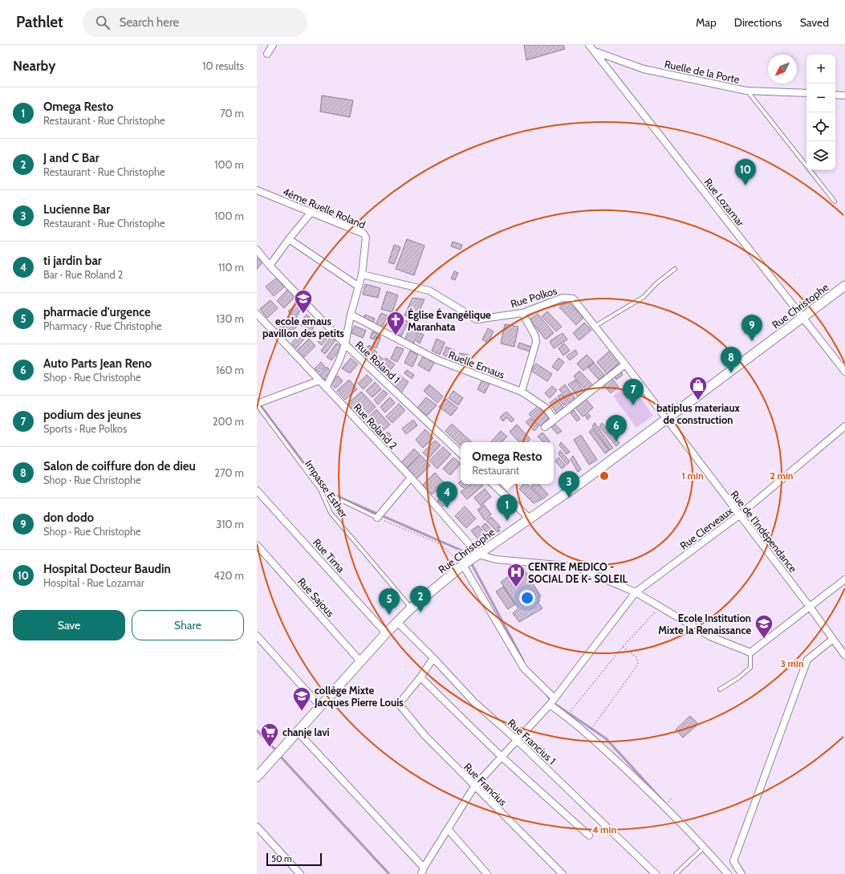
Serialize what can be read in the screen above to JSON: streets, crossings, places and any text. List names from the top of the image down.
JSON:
{
  "streets": {
    "street": [
      "Ruelle de la Porte",
      "Rue Lozamar",
      "4ème Ruelle Roland",
      "Rue Polkos",
      "Rue Christophe",
      "Rue Roland 1",
      "Ruelle Emaus",
      "Rue Roland 2",
      "Rue Clerveaux",
      "Rue de l'Indépendance",
      "Rue Tima",
      "Rue Sajous",
      "Rue Francius 1",
      "Rue Francius"
    ],
    "lane": ["Impasse Esther"]
  },
  "crossings": [
    ["Ruelle de la Porte", "Rue Lozamar"],
    ["Rue Lozamar", "Rue Christophe"],
    ["4ème Ruelle Roland", "Rue Polkos"],
    ["Rue Polkos", "Rue Christophe"],
    ["Rue Polkos", "Rue de l'Indépendance"],
    ["Rue Christophe", "Rue Roland 2"],
    ["Rue Christophe", "Impasse Esther"],
    ["Rue Christophe", "Rue de l'Indépendance"],
    ["Rue Christophe", "Rue Tima"],
    ["Rue Christophe", "Rue Sajous"],
    ["Rue Christophe", "Rue Francius 1"],
    ["Rue Clerveaux", "Rue de l'Indépendance"],
    ["Rue Clerveaux", "Rue Francius 1"],
    ["Rue Clerveaux", "Rue Francius"]
  ],
  "places": {
    "school or university": ["ecole emaus pavillon des petits", "Ecole Institution Mixte la Renaissance", "collège Mixte Jacques Pierre Louis"],
    "church": ["Église Évangélique Maranhata"],
    "shop": ["batiplus materiaux de construction"],
    "hospital": ["CENTRE MEDICO - SOCIAL DE K- SOLEIL"],
    "supermarket": ["chanje lavi"]
  },
  "scale_bar": "50 m",
  "north": "bottom left",
  "page": {
    "header": "Pathlet",
    "search": "Search here",
    "nav": ["Map", "Directions", "Saved"],
    "heading": ["Nearby", "10 results"],
    "map_buttons": ["+", "−"],
    "list": [
      {
        "mark": "1",
        "name": "Omega Resto",
        "note": "Restaurant · Rue Christophe",
        "value": "70 m"
      },
      {
        "mark": "2",
        "name": "J and C Bar",
        "note": "Restaurant · Rue Christophe",
        "value": "100 m"
      },
      {
        "mark": "3",
        "name": "Lucienne Bar",
        "note": "Restaurant · Rue Christophe",
        "value": "100 m"
      },
      {
        "mark": "4",
        "name": "ti jardin bar",
        "note": "Bar · Rue Roland 2",
        "value": "110 m"
      },
      {
        "mark": "5",
        "name": "pharmacie d'urgence",
        "note": "Pharmacy · Rue Christophe",
        "value": "130 m"
      },
      {
        "mark": "6",
        "name": "Auto Parts Jean Reno",
        "note": "Shop · Rue Christophe",
        "value": "160 m"
      },
      {
        "mark": "7",
        "name": "podium des jeunes",
        "note": "Sports · Rue Polkos",
        "value": "200 m"
      },
      {
        "mark": "8",
        "name": "Salon de coiffure don de dieu",
        "note": "Shop · Rue Christophe",
        "value": "270 m"
      },
      {
        "mark": "9",
        "name": "don dodo",
        "note": "Shop · Rue Christophe",
        "value": "310 m"
      },
      {
        "mark": "10",
        "name": "Hospital Docteur Baudin",
        "note": "Hospital · Rue Lozamar",
        "value": "420 m"
      }
    ],
    "pins": [
      "10",
      "9",
      "8",
      "7",
      "6",
      "3",
      "4",
      "1",
      "2",
      "5"
    ],
    "popup": ["Omega Resto", "Restaurant"],
    "buttons": ["Save", "Share"],
    "scale": "50 m"
  },
  "rings": [
    "1 min",
    "2 min",
    "3 min",
    "4 min"
  ]
}
